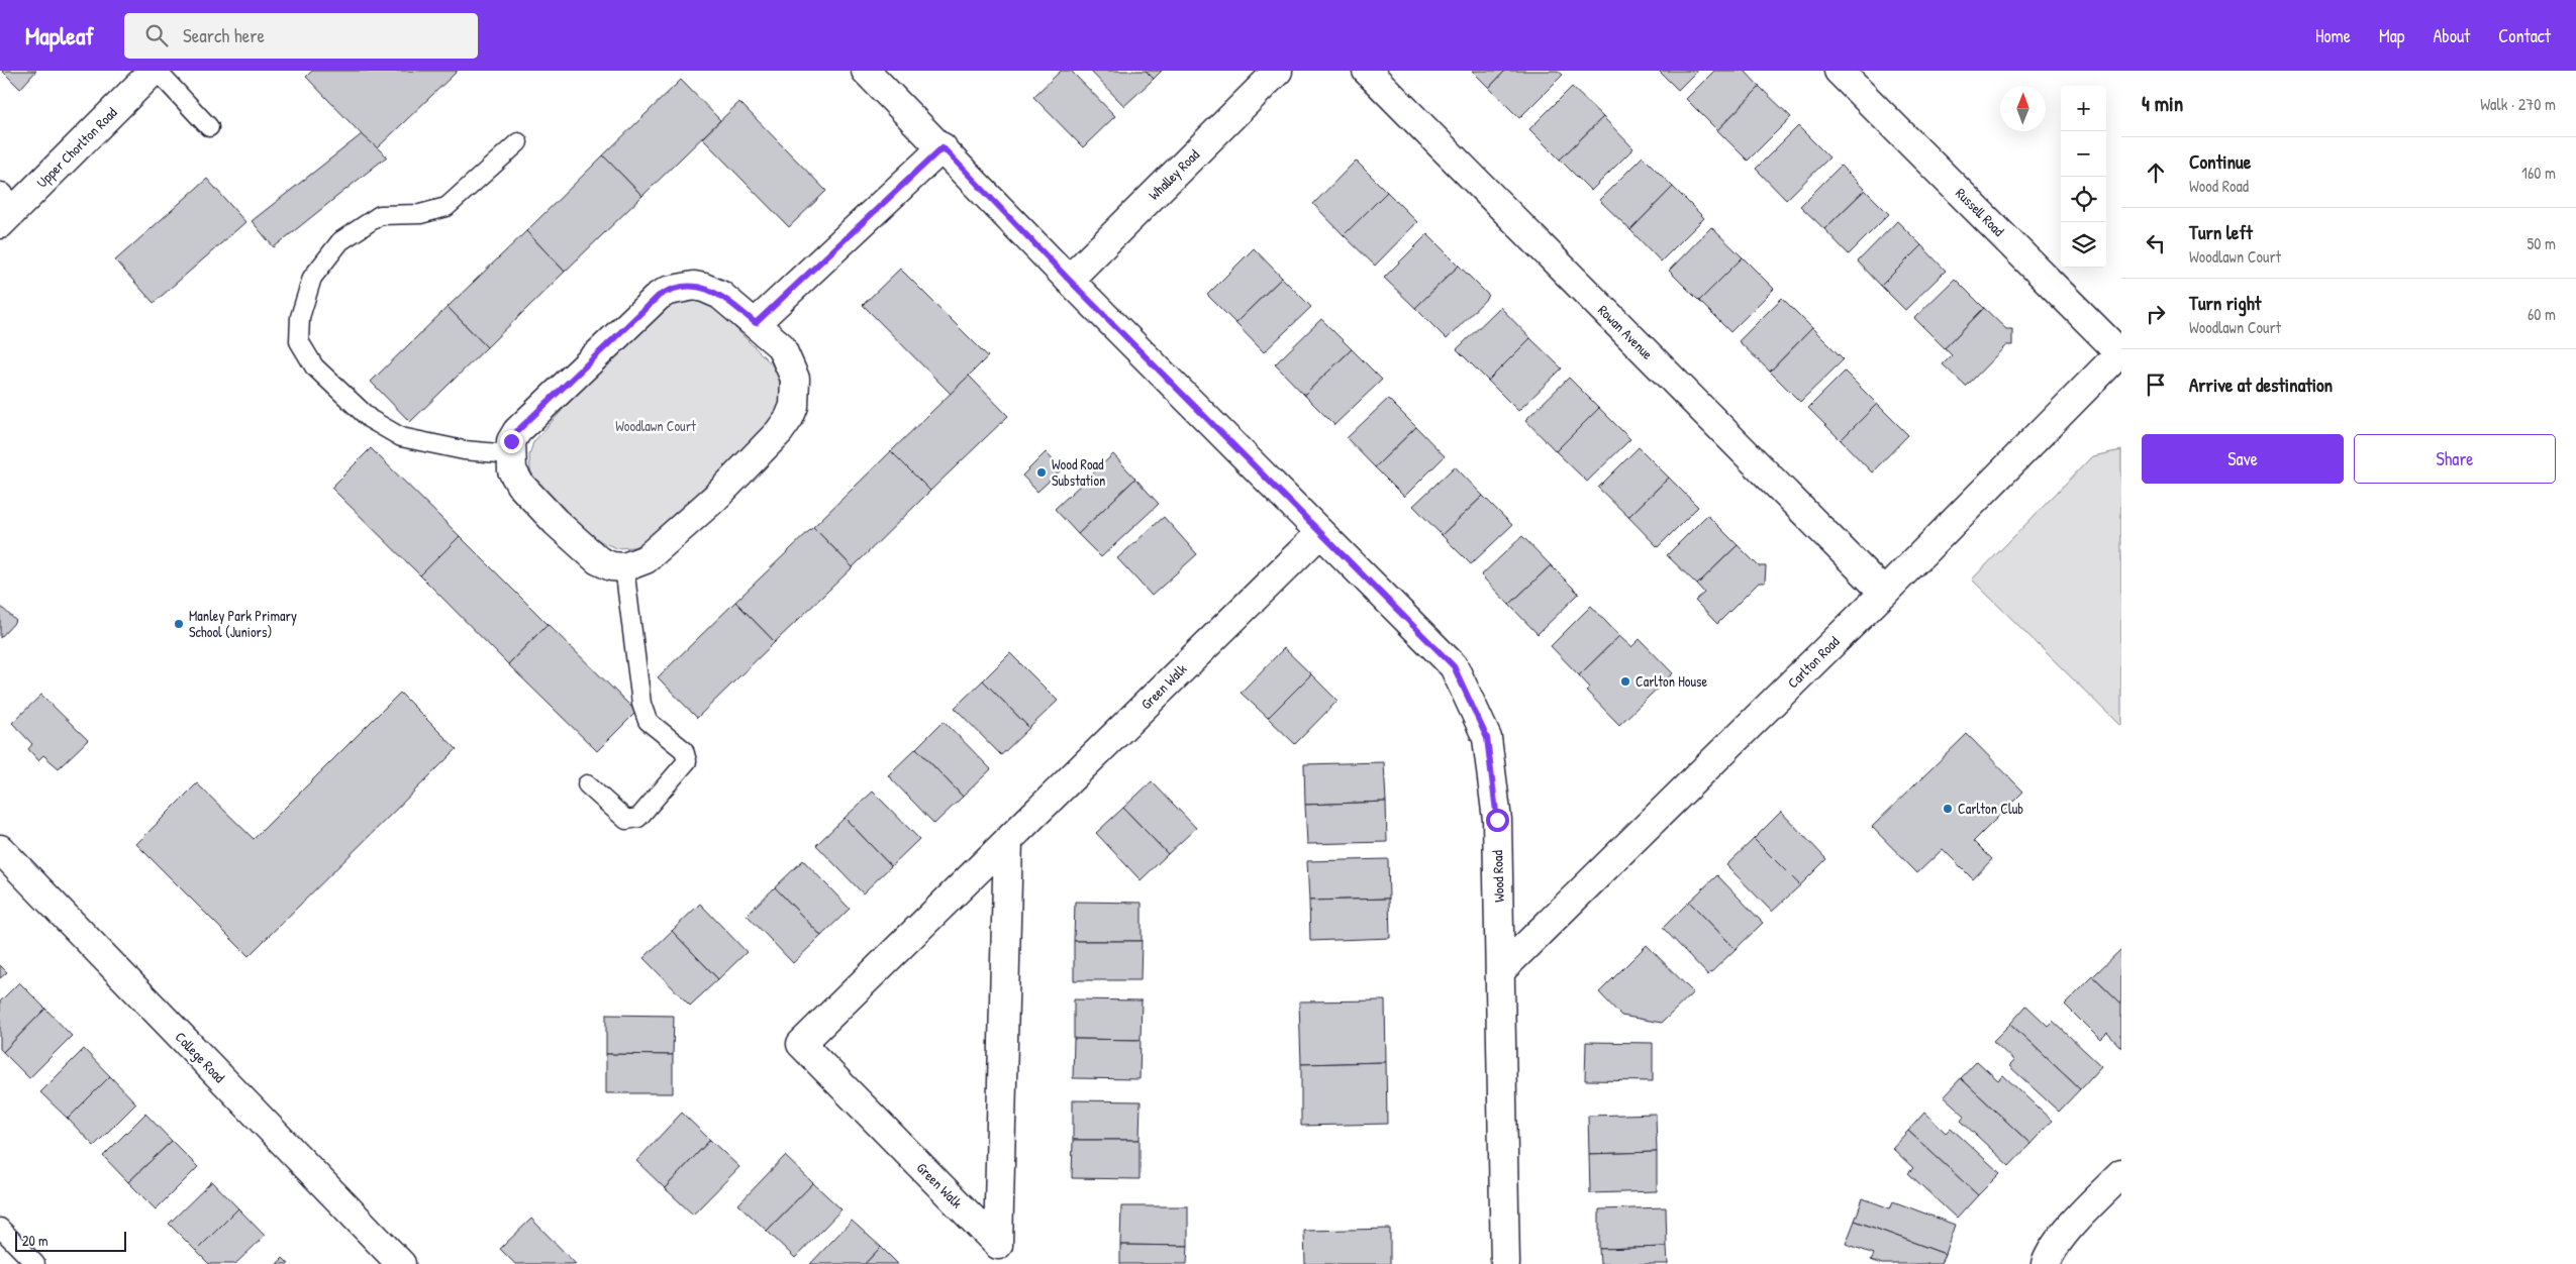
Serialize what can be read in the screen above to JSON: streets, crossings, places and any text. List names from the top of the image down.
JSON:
{
  "streets": {
    "street": [
      "Upper Chorlton Road",
      "Whalley Road",
      "Russell Road",
      "Rowan Avenue",
      "Carlton Road",
      "Green Walk",
      "Wood Road",
      "College Road"
    ]
  },
  "crossings": [
    ["Whalley Road", "Wood Road"],
    ["Russell Road", "Carlton Road"],
    ["Rowan Avenue", "Carlton Road"],
    ["Carlton Road", "Wood Road"],
    ["Green Walk", "Wood Road"]
  ],
  "parks": ["Woodlawn Court"],
  "places": [
    "Wood Road Substation",
    "Manley Park Primary School (Juniors)",
    "Carlton House",
    "Carlton Club"
  ],
  "scale_bar": "20 m",
  "north": "top",
  "page": {
    "header": "Mapleaf",
    "search": "Search here",
    "nav": [
      "Home",
      "Map",
      "About",
      "Contact"
    ],
    "heading": ["4 min", "Walk · 270 m"],
    "map_buttons": ["+", "−"],
    "list": [
      ["Continue", "Wood Road", "160 m"],
      ["Turn left", "Woodlawn Court", "50 m"],
      ["Turn right", "Woodlawn Court", "60 m"],
      "Arrive at destination"
    ],
    "buttons": ["Save", "Share"],
    "scale": "20 m"
  }
}
